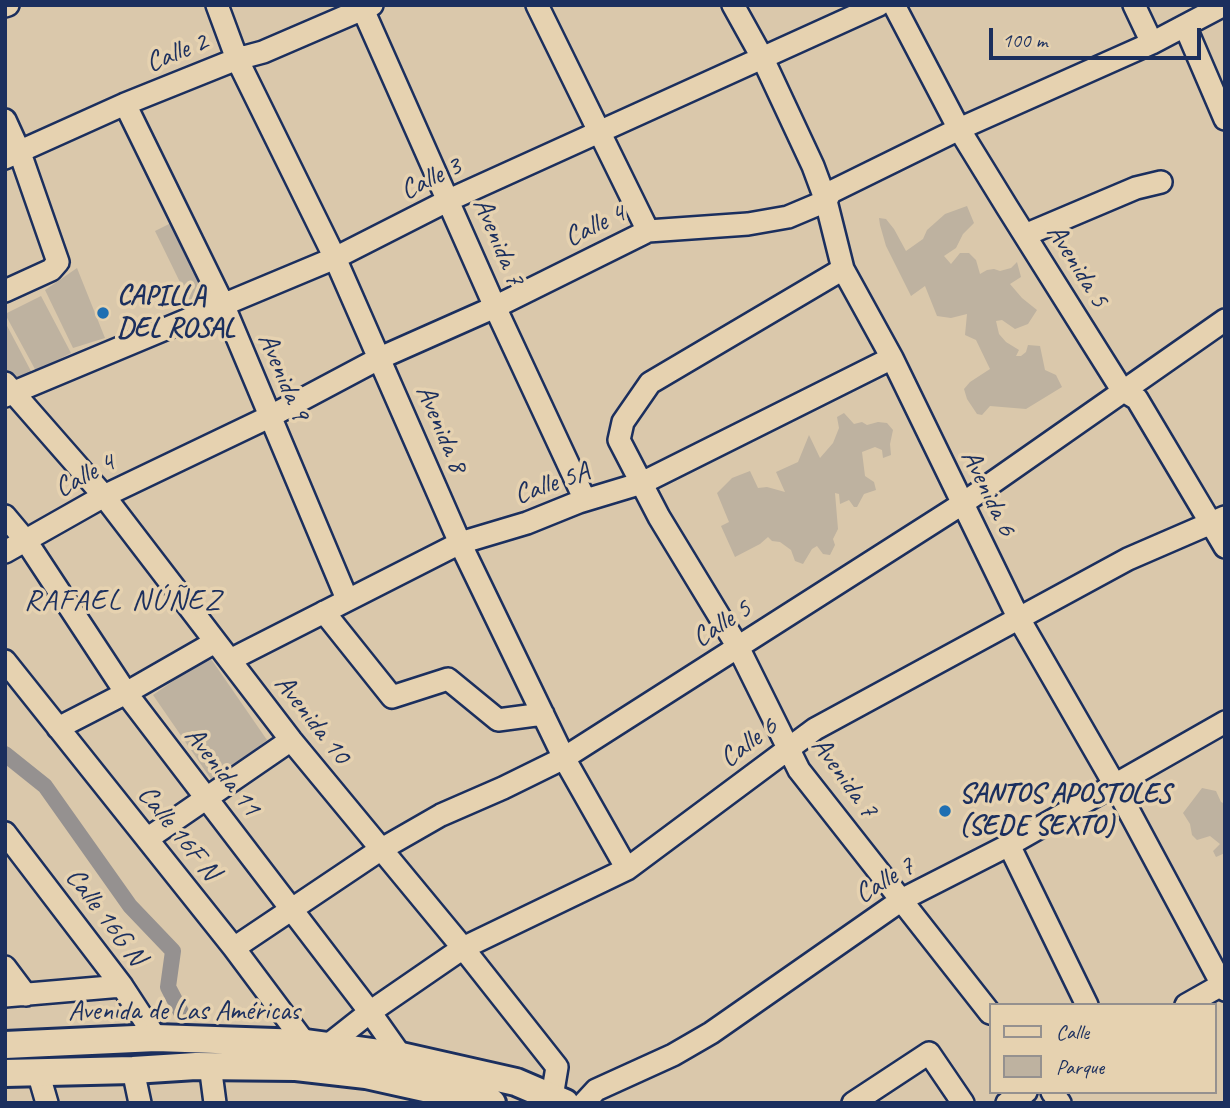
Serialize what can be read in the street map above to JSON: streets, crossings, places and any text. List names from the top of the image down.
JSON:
{
  "streets": {
    "main road": ["Avenida de Las Américas"],
    "street": [
      "Calle 2",
      "Calle 3",
      "Calle 4",
      "Avenida 7",
      "Avenida 5",
      "Avenida 9",
      "Avenida 8",
      "Calle 5A",
      "Avenida 6",
      "Calle 5",
      "Avenida 10",
      "Calle 6",
      "Avenida 11",
      "Calle 16F N",
      "Calle 7",
      "Calle 16G N"
    ]
  },
  "crossings": [
    ["Calle 2", "Avenida 7"],
    ["Calle 2", "Avenida 9"],
    ["Calle 2", "Avenida 8"],
    ["Calle 3", "Avenida 7"],
    ["Calle 3", "Avenida 9"],
    ["Calle 3", "Avenida 8"],
    ["Calle 3", "Avenida 6"],
    ["Calle 3", "Avenida 10"],
    ["Calle 4", "Avenida 7"],
    ["Calle 4", "Avenida 5"],
    ["Calle 4", "Avenida 9"],
    ["Calle 4", "Avenida 8"],
    ["Calle 4", "Avenida 6"],
    ["Calle 4", "Avenida 10"],
    ["Calle 4", "Avenida 11"],
    ["Avenida 7", "Calle 5A"],
    ["Avenida 7", "Avenida 6"],
    ["Avenida 7", "Calle 5"],
    ["Avenida 7", "Calle 6"],
    ["Avenida 7", "Calle 7"],
    ["Avenida 5", "Calle 5"],
    ["Avenida 5", "Calle 6"],
    ["Avenida 9", "Calle 5A"],
    ["Avenida 8", "Calle 5A"],
    ["Avenida 8", "Calle 5"],
    ["Avenida 8", "Calle 6"],
    ["Calle 5A", "Avenida 6"],
    ["Calle 5A", "Avenida 10"],
    ["Avenida 6", "Calle 5"],
    ["Avenida 6", "Calle 6"],
    ["Avenida 6", "Calle 7"],
    ["Calle 5", "Avenida 10"],
    ["Calle 5", "Avenida 11"],
    ["Calle 5", "Calle 16F N"],
    ["Avenida 10", "Calle 6"],
    ["Avenida 10", "Avenida de Las Américas"],
    ["Calle 6", "Avenida 11"],
    ["Calle 6", "Calle 16F N"],
    ["Calle 6", "Avenida de Las Américas"],
    ["Avenida 11", "Avenida de Las Américas"],
    ["Calle 16F N", "Avenida de Las Américas"],
    ["Calle 16G N", "Avenida de Las Américas"]
  ],
  "districts": ["RAFAEL NÚÑEZ"],
  "places": ["CAPILLA DEL ROSAL", "SANTOS APOSTOLES (SEDE SEXTO)"],
  "legend": ["Calle", "Parque"],
  "scale_bar": "100 m"
}
